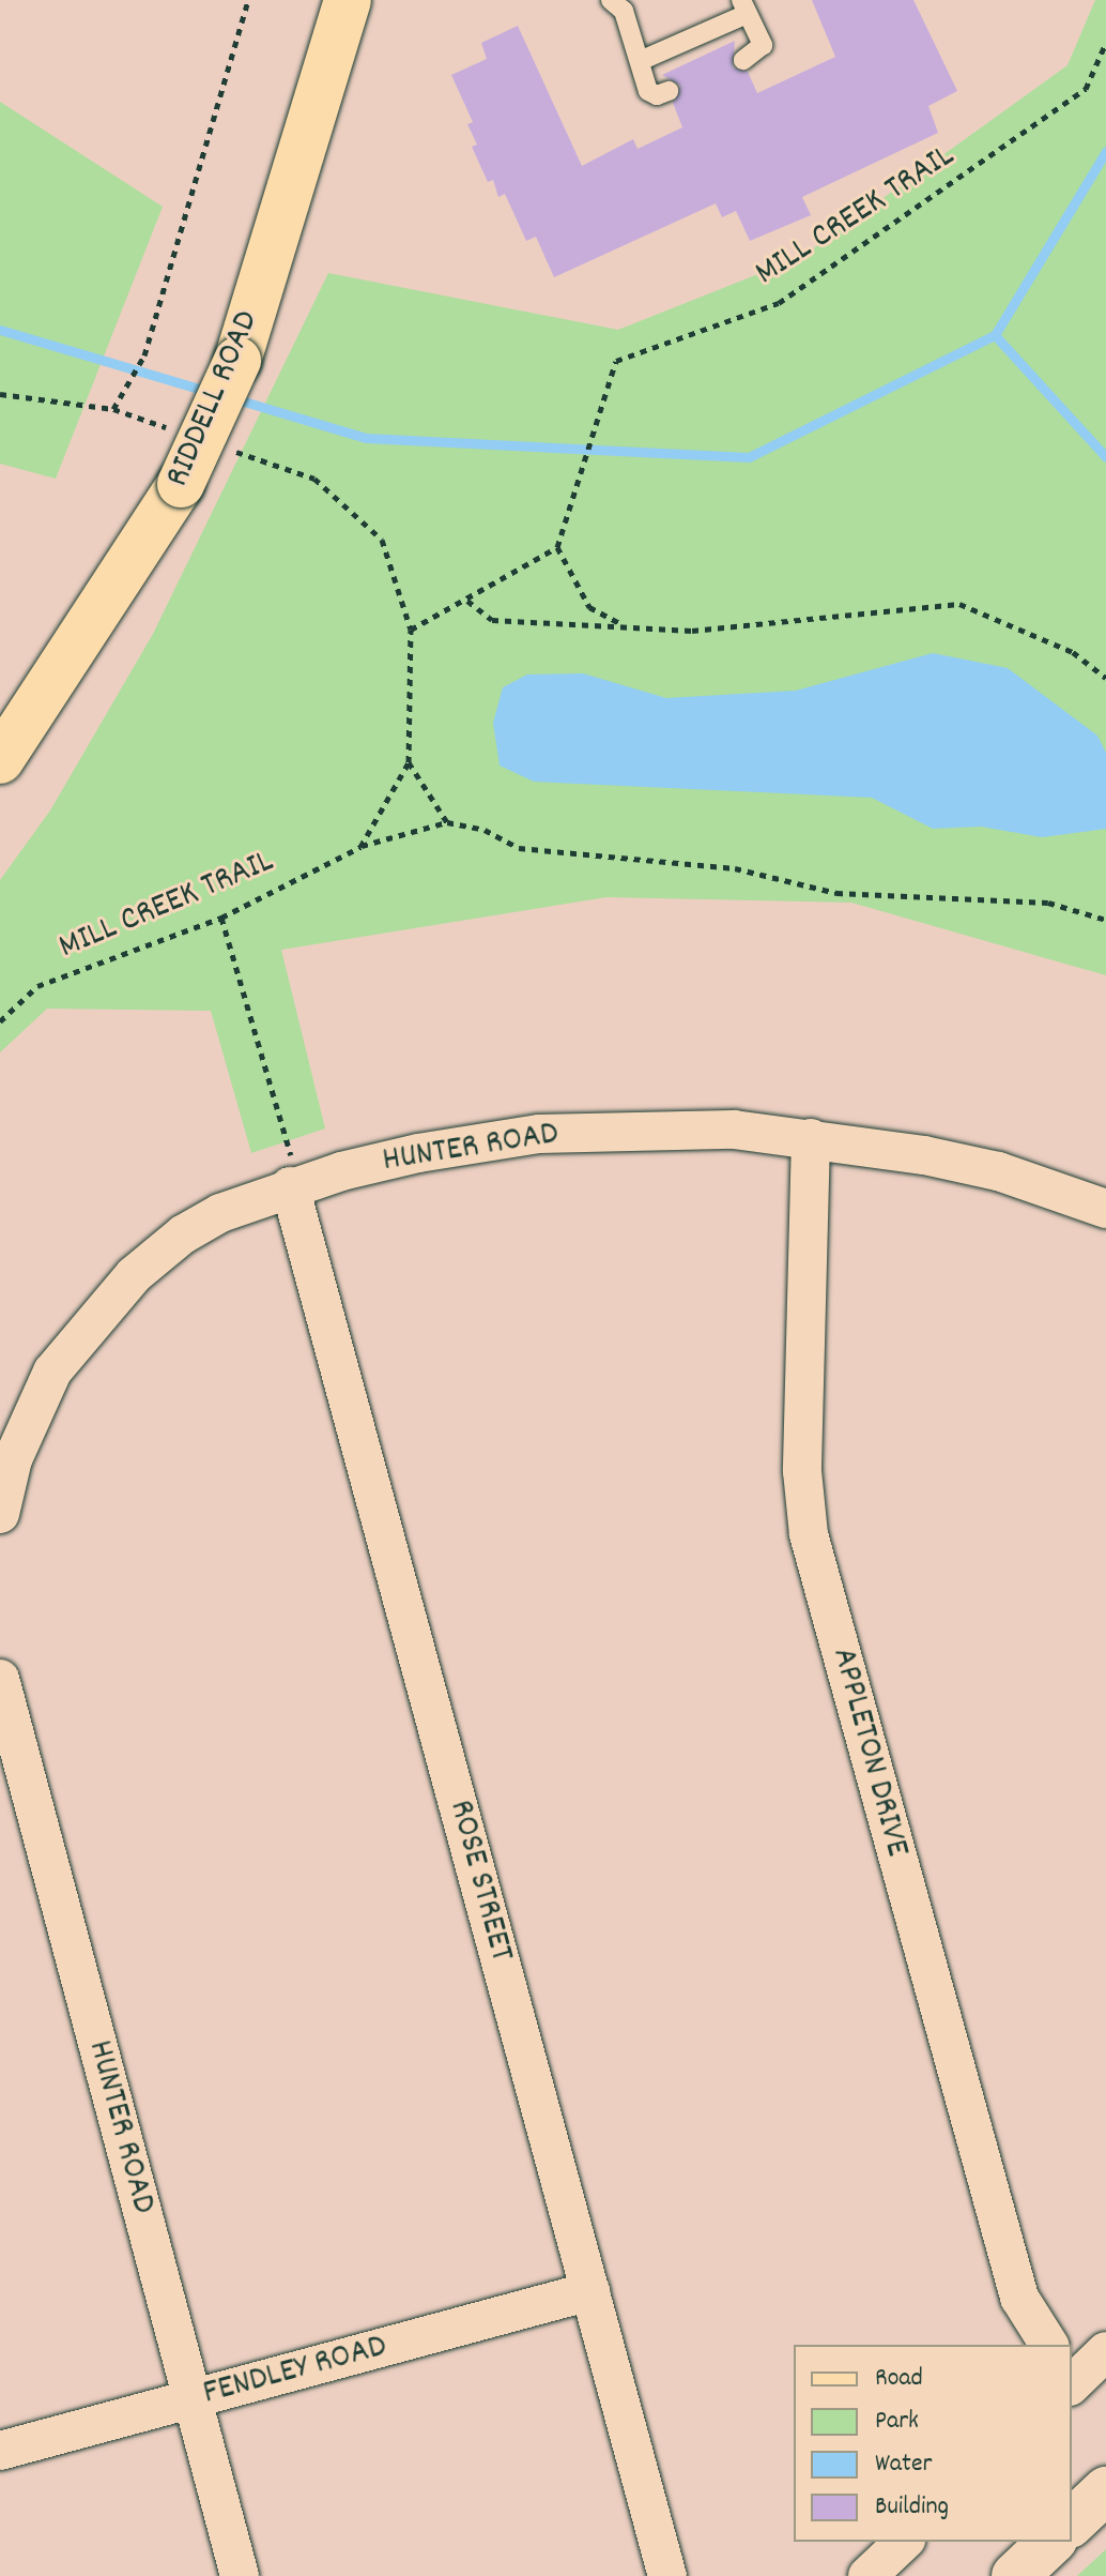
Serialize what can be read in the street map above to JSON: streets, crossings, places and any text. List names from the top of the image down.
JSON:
{
  "streets": {
    "main road": ["RIDDELL ROAD"],
    "street": [
      "HUNTER ROAD",
      "APPLETON DRIVE",
      "ROSE STREET",
      "FENDLEY ROAD"
    ],
    "path": ["MILL CREEK TRAIL"]
  },
  "crossings": [
    ["HUNTER ROAD", "APPLETON DRIVE"],
    ["HUNTER ROAD", "ROSE STREET"],
    ["HUNTER ROAD", "FENDLEY ROAD"],
    ["ROSE STREET", "FENDLEY ROAD"]
  ],
  "legend": [
    "Road",
    "Park",
    "Water",
    "Building"
  ]
}
